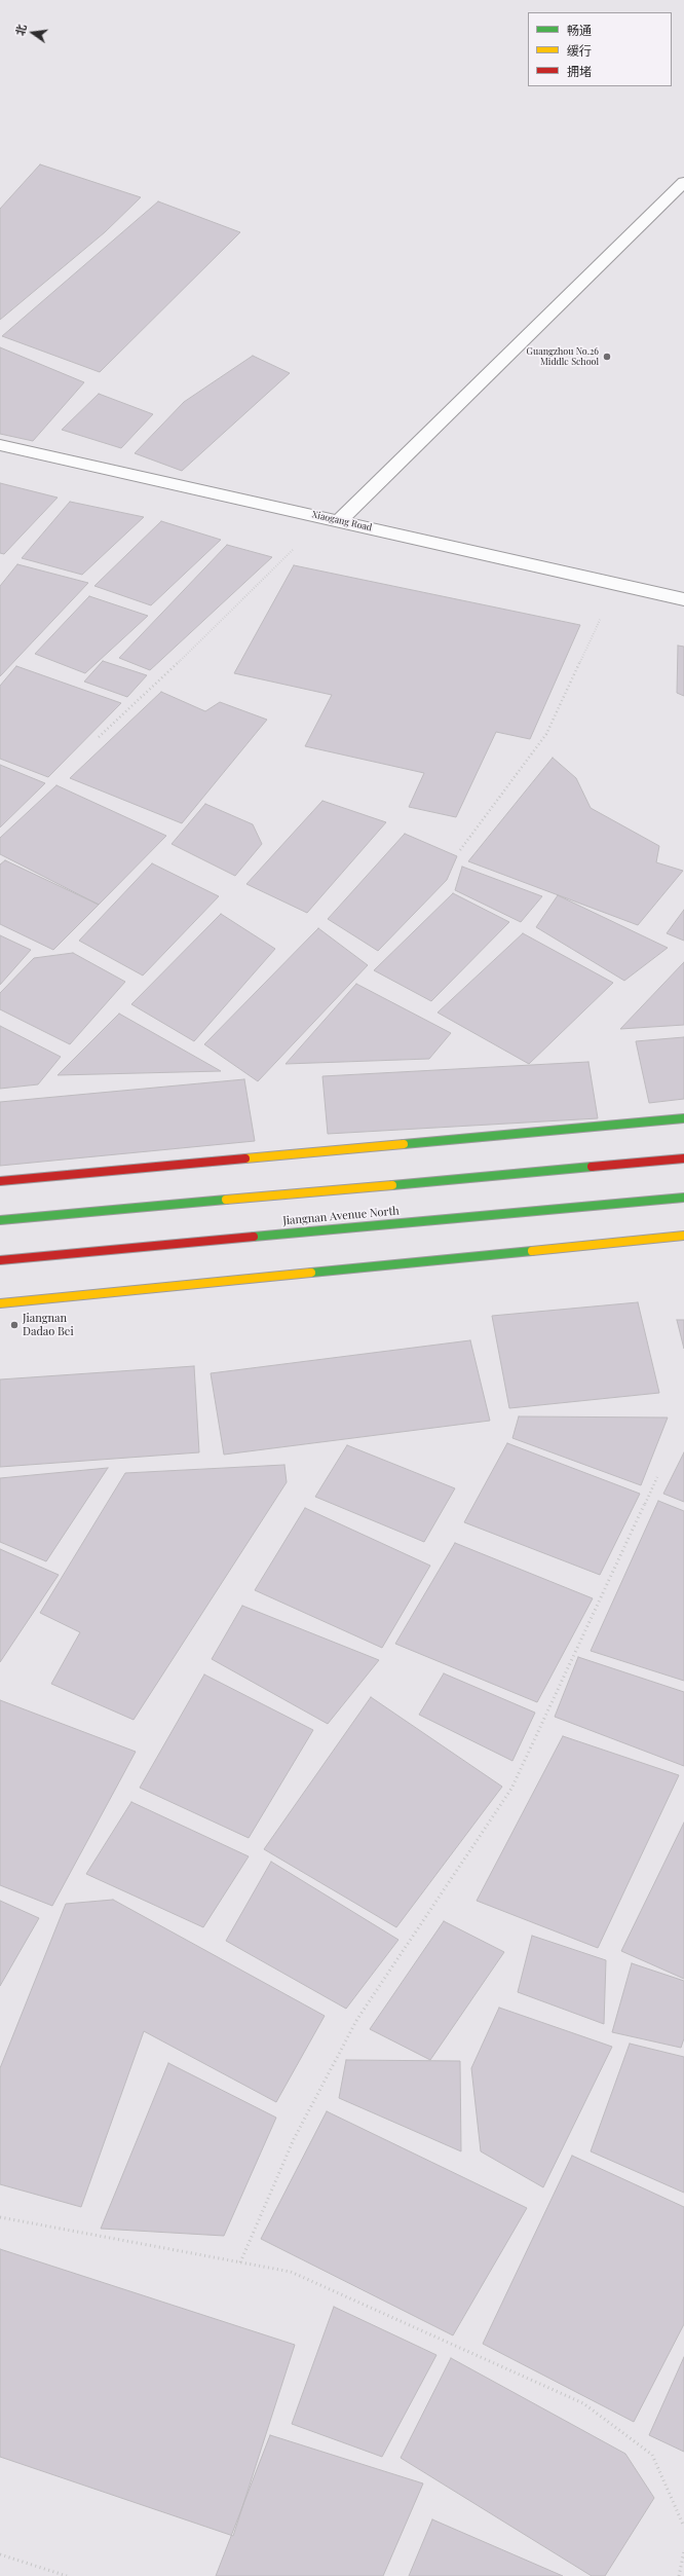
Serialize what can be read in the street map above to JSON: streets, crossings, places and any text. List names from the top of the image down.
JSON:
{
  "streets": {
    "main road": ["Jiangnan Avenue North"],
    "street": ["Xiaogang Road"]
  },
  "places": ["Guangzhou No.26 Middle School", "Jiangnan Dadao Bei"],
  "legend": ["畅通", "缓行", "拥堵"],
  "north": "left"
}
